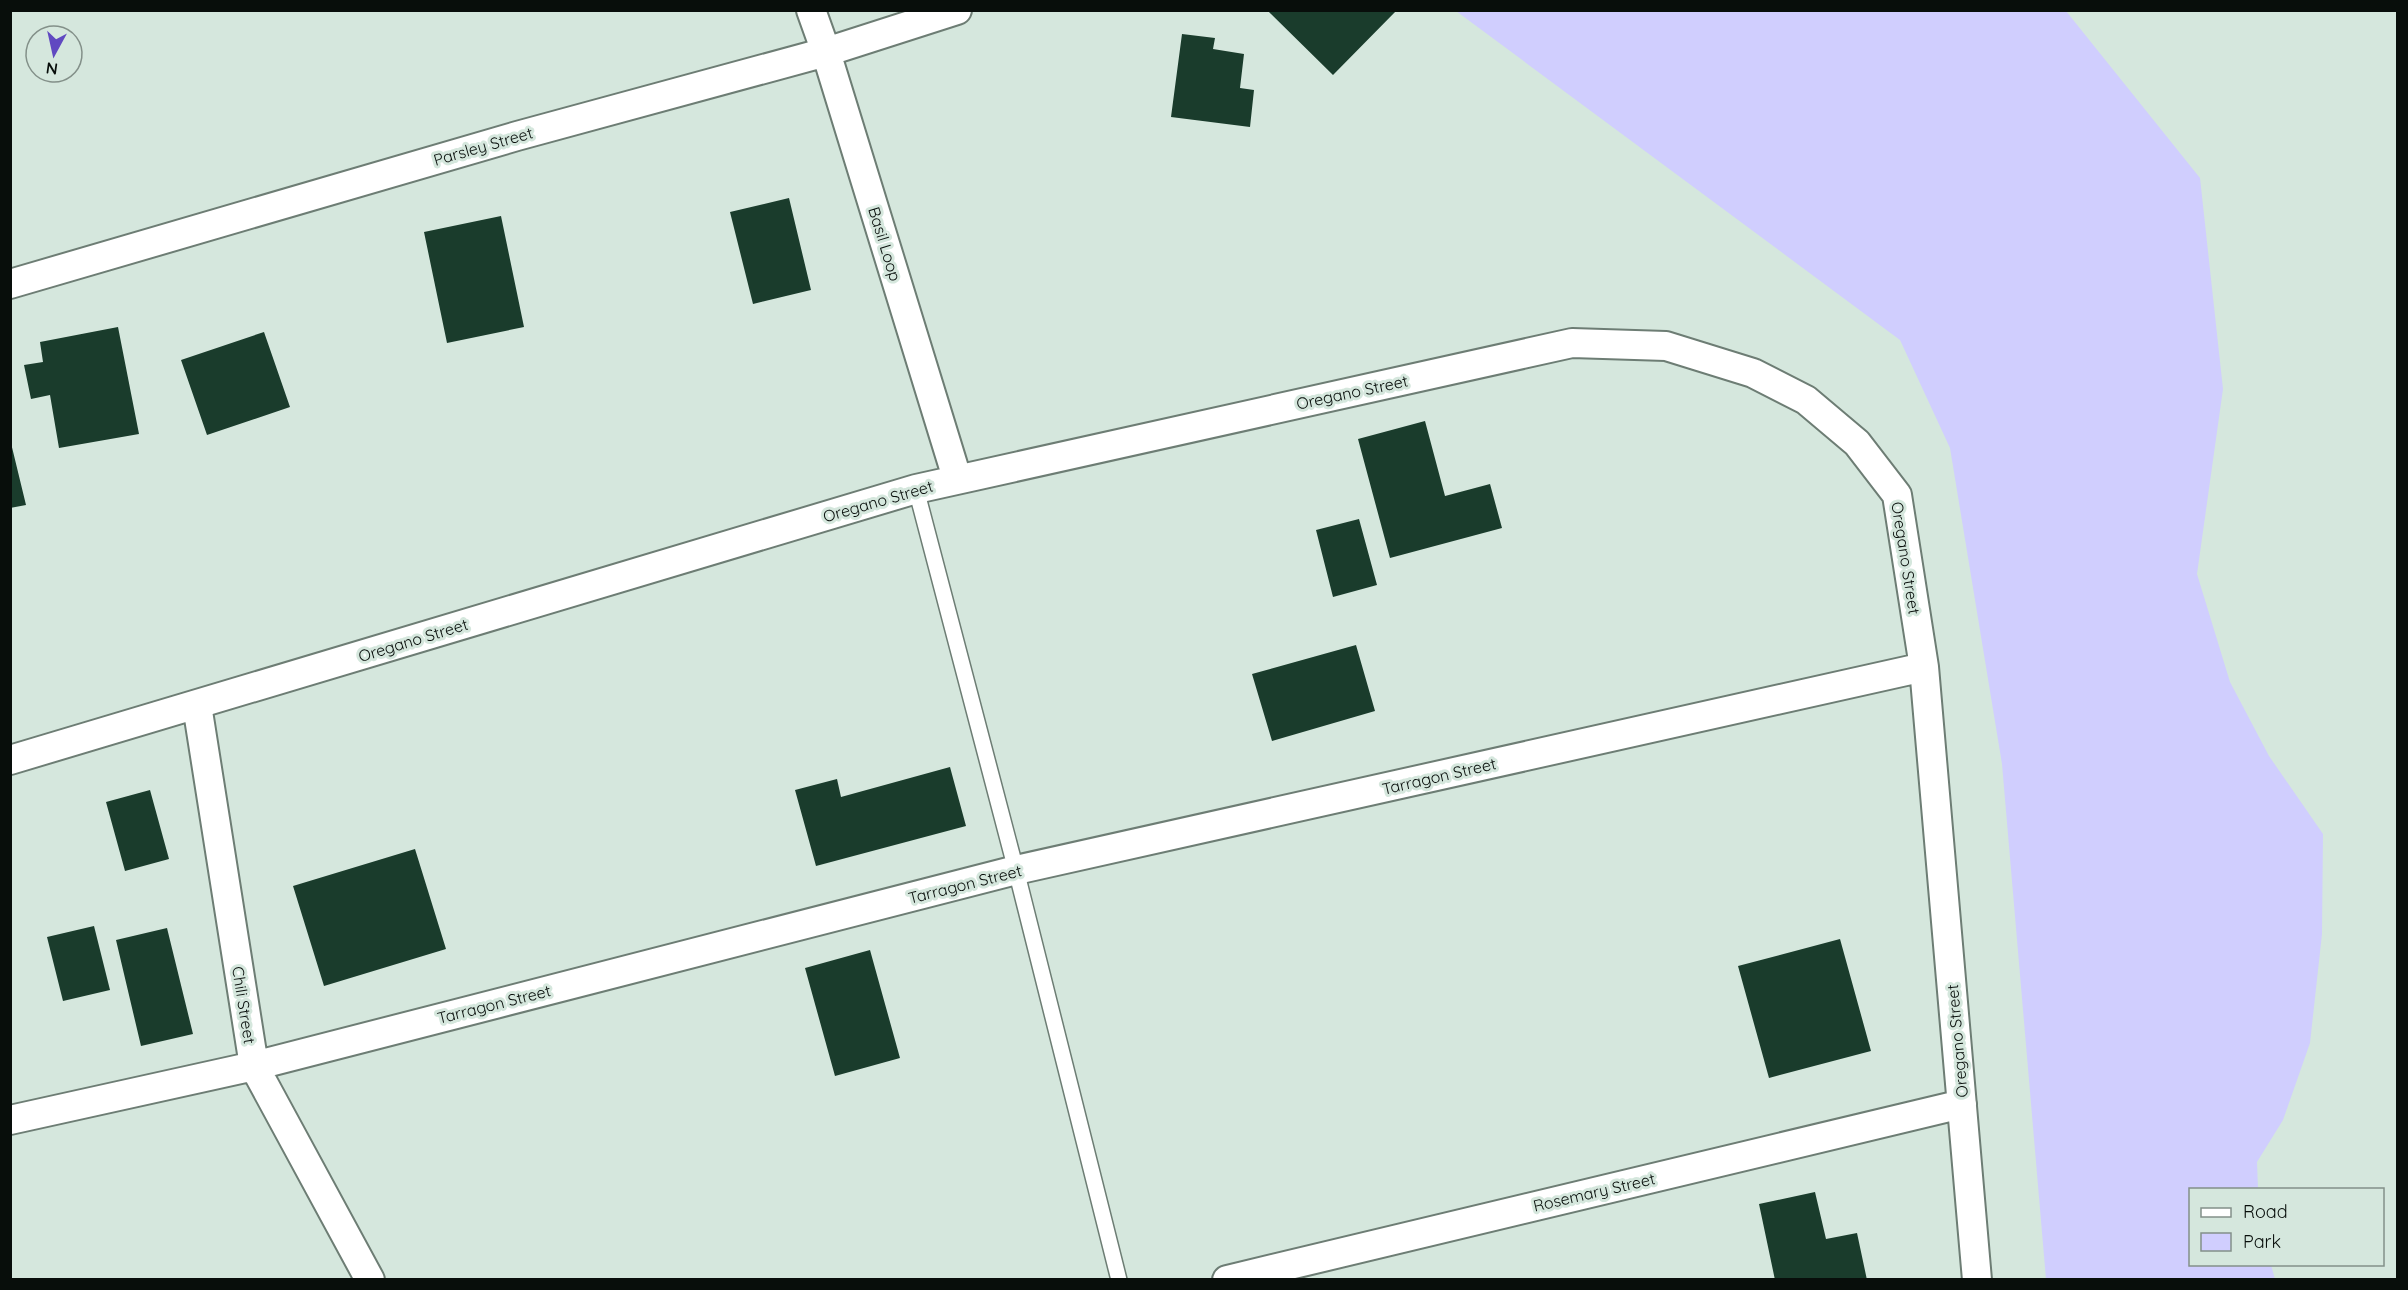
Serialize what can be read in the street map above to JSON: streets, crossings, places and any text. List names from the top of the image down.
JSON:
{
  "streets": {
    "street": [
      "Parsley Street",
      "Basil Loop",
      "Oregano Street",
      "Tarragon Street",
      "Chili Street",
      "Rosemary Street"
    ]
  },
  "crossings": [
    ["Parsley Street", "Basil Loop"],
    ["Basil Loop", "Oregano Street"],
    ["Oregano Street", "Tarragon Street"],
    ["Oregano Street", "Chili Street"],
    ["Oregano Street", "Rosemary Street"],
    ["Tarragon Street", "Chili Street"]
  ],
  "legend": ["Road", "Park"],
  "north": "bottom"
}
